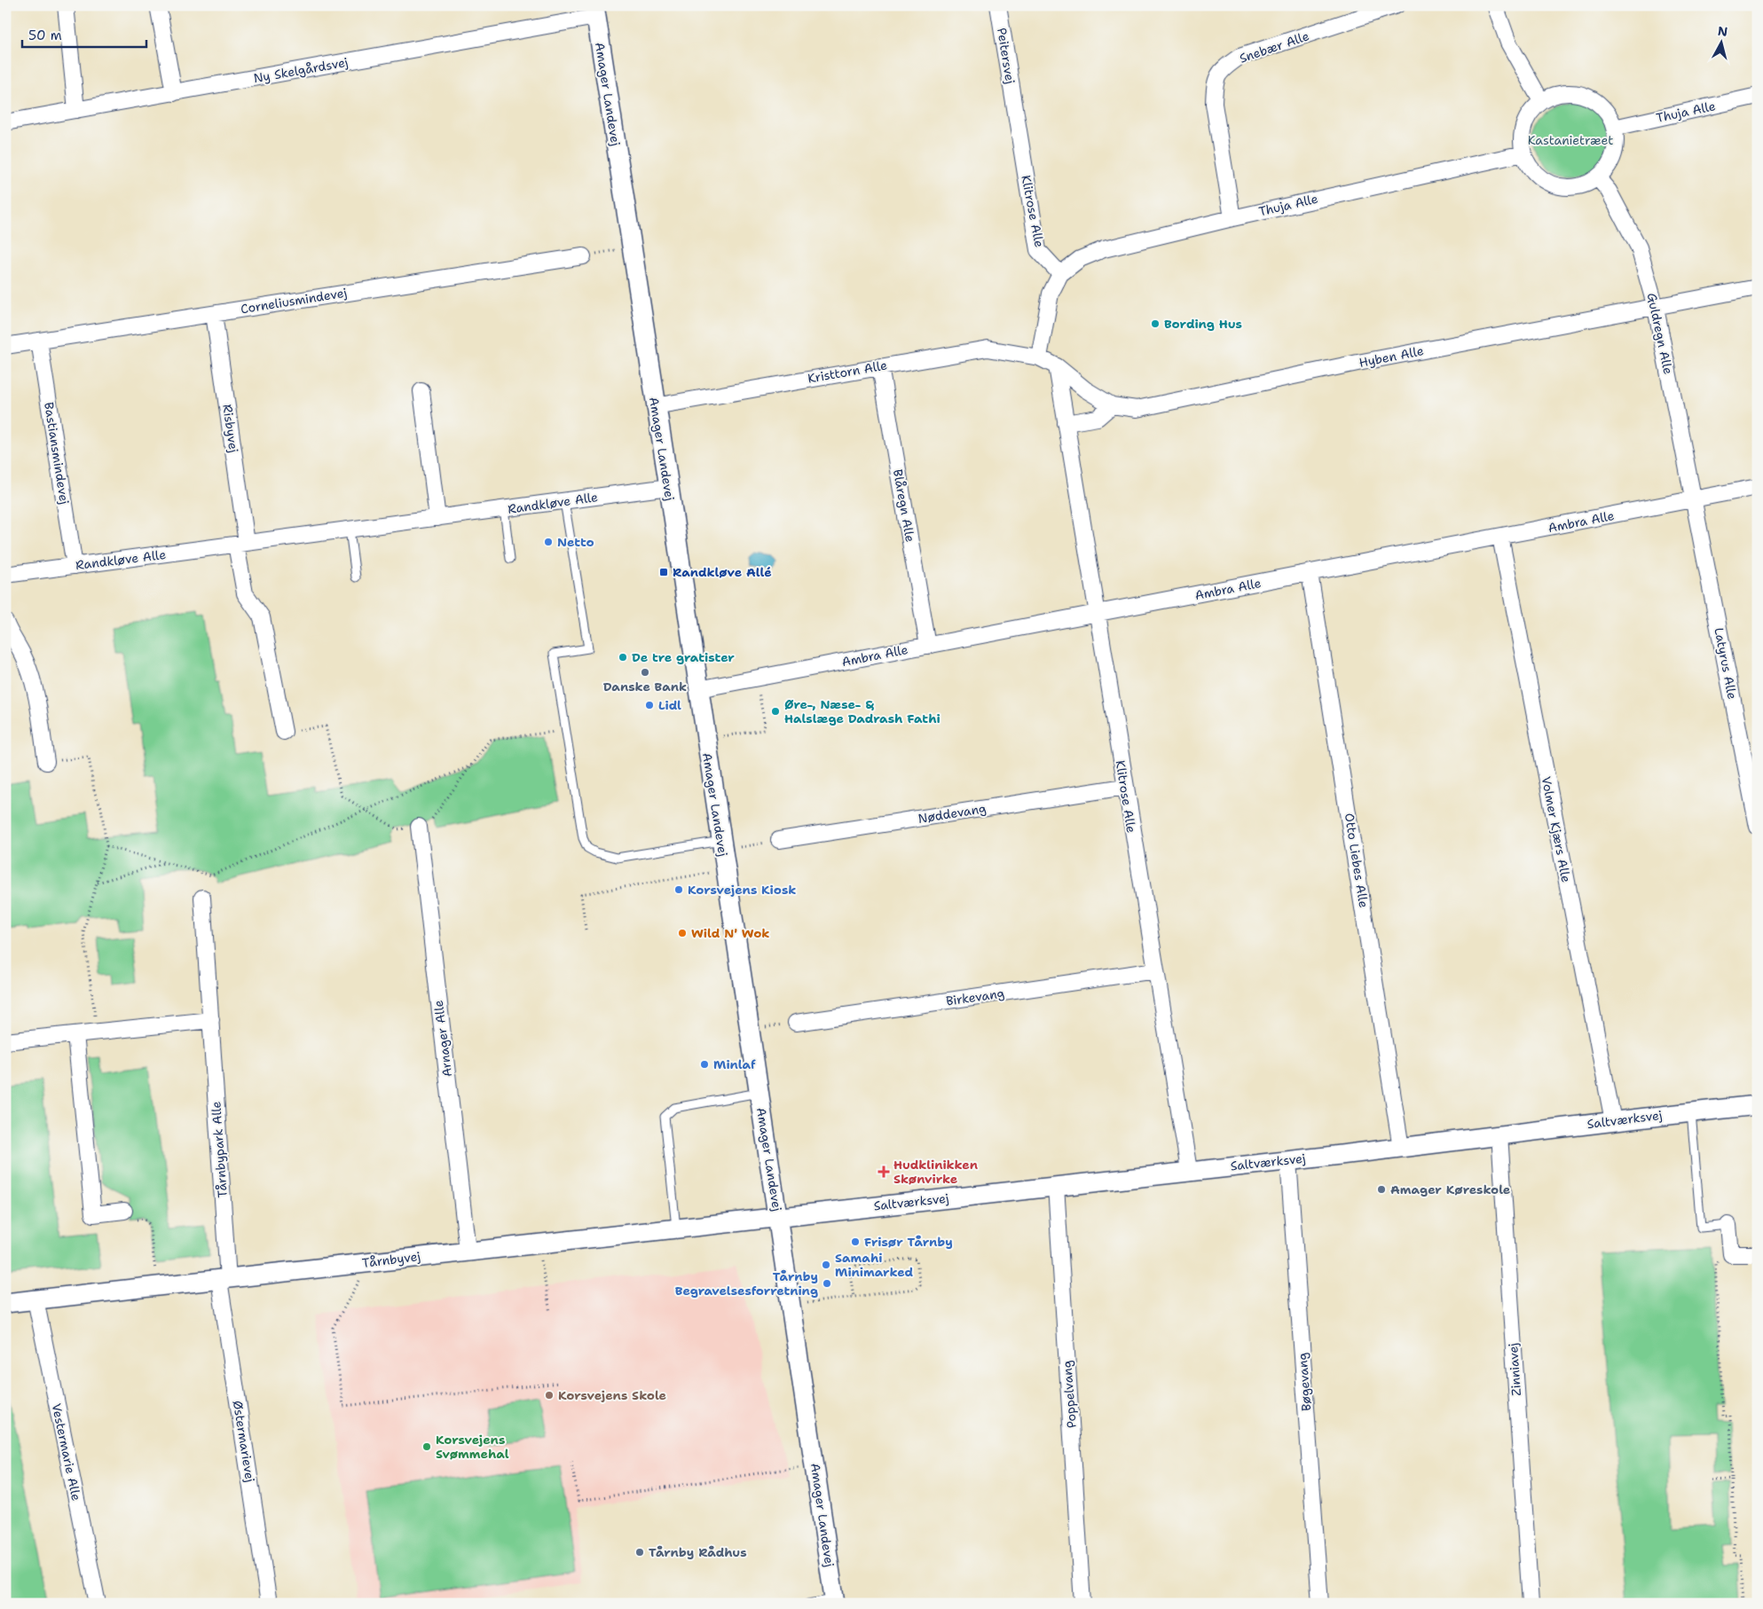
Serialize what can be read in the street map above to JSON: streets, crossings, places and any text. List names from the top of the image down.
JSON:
{
  "streets": {
    "street": [
      "Snebær Alle",
      "Peitersvej",
      "Ny Skelgårdsvej",
      "Amager Landevej",
      "Thuja Alle",
      "Klitrose Alle",
      "Corneliusmindevej",
      "Guldregn Alle",
      "Hyben Alle",
      "Kristtorn Alle",
      "Risbyvej",
      "Bastiansmindevej",
      "Randkløve Alle",
      "Blåregn Alle",
      "Ambra Alle",
      "Latyrus Alle",
      "Nøddevang",
      "Volmer Kjærs Alle",
      "Otto Liebes Alle",
      "Birkevang",
      "Arnager Alle",
      "Saltværksvej",
      "Tårnbypark Alle",
      "Tårnbyvej",
      "Zinniavej",
      "Bøgevang",
      "Poppelvang",
      "Østermarievej",
      "Vestermarie Alle"
    ]
  },
  "crossings": [
    ["Snebær Alle", "Thuja Alle"],
    ["Peitersvej", "Klitrose Alle"],
    ["Ny Skelgårdsvej", "Amager Landevej"],
    ["Amager Landevej", "Kristtorn Alle"],
    ["Amager Landevej", "Randkløve Alle"],
    ["Amager Landevej", "Ambra Alle"],
    ["Amager Landevej", "Saltværksvej"],
    ["Amager Landevej", "Tårnbyvej"],
    ["Thuja Alle", "Klitrose Alle"],
    ["Thuja Alle", "Guldregn Alle"],
    ["Klitrose Alle", "Hyben Alle"],
    ["Klitrose Alle", "Ambra Alle"],
    ["Klitrose Alle", "Nøddevang"],
    ["Klitrose Alle", "Birkevang"],
    ["Klitrose Alle", "Saltværksvej"],
    ["Corneliusmindevej", "Risbyvej"],
    ["Corneliusmindevej", "Bastiansmindevej"],
    ["Guldregn Alle", "Hyben Alle"],
    ["Guldregn Alle", "Ambra Alle"],
    ["Guldregn Alle", "Latyrus Alle"],
    ["Hyben Alle", "Kristtorn Alle"],
    ["Kristtorn Alle", "Blåregn Alle"],
    ["Risbyvej", "Randkløve Alle"],
    ["Bastiansmindevej", "Randkløve Alle"],
    ["Blåregn Alle", "Ambra Alle"],
    ["Ambra Alle", "Latyrus Alle"],
    ["Ambra Alle", "Volmer Kjærs Alle"],
    ["Ambra Alle", "Otto Liebes Alle"],
    ["Volmer Kjærs Alle", "Saltværksvej"],
    ["Otto Liebes Alle", "Saltværksvej"],
    ["Arnager Alle", "Tårnbyvej"],
    ["Saltværksvej", "Tårnbyvej"],
    ["Saltværksvej", "Zinniavej"],
    ["Saltværksvej", "Bøgevang"],
    ["Saltværksvej", "Poppelvang"],
    ["Tårnbypark Alle", "Tårnbyvej"],
    ["Tårnbypark Alle", "Østermarievej"],
    ["Tårnbyvej", "Østermarievej"],
    ["Tårnbyvej", "Vestermarie Alle"]
  ],
  "parks": ["Kastanietræet"],
  "places": {
    "other": [
      "Bording Hus",
      "Netto",
      "De tre gratister",
      "Danske Bank",
      "Lidl",
      "Øre-, Næse- & Halslæge Dadrash Fathi",
      "Korsvejens Kiosk",
      "Wild N' Wok",
      "Minlaf",
      "Amager Køreskole",
      "Frisør Tårnby",
      "Samahi Minimarked",
      "Tårnby Begravelsesforretning",
      "Korsvejens Skole",
      "Korsvejens Svømmehal",
      "Tårnby Rådhus"
    ],
    "transit": ["Randkløve Allé"],
    "health": ["Hudklinikken Skønvirke"]
  },
  "scale_bar": "50 m",
  "north": "top"
}
